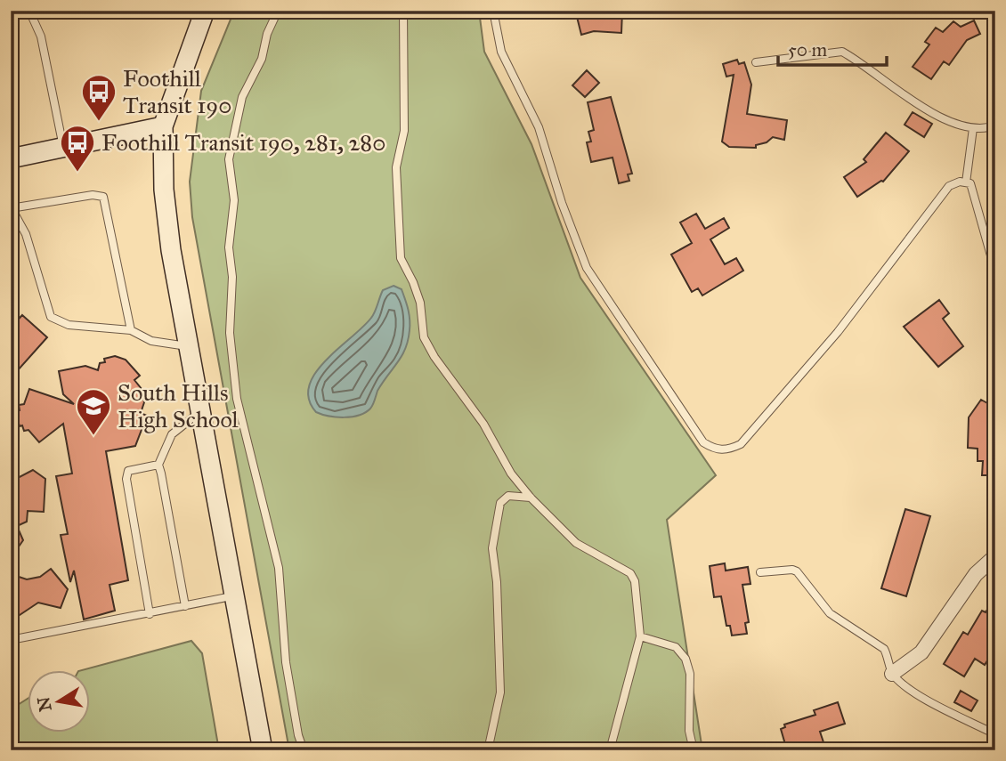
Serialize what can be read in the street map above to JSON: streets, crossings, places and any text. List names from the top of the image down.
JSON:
{
  "places": {
    "bus stop": ["Foothill Transit 190", "Foothill Transit 190, 281, 280"],
    "school or university": ["South Hills High School"]
  },
  "scale_bar": "50 m",
  "north": "left"
}
